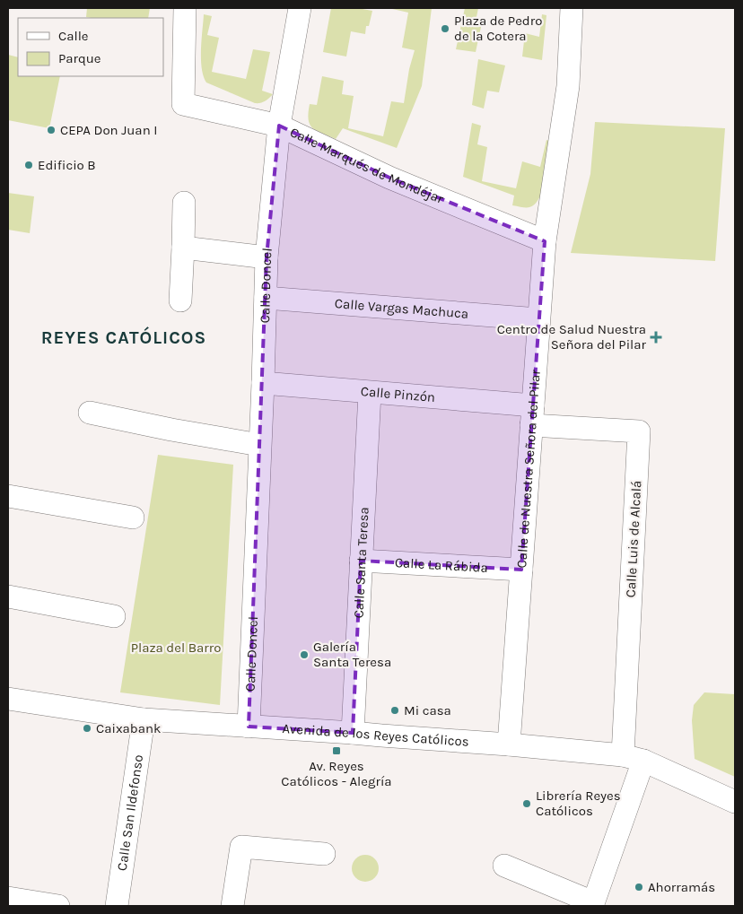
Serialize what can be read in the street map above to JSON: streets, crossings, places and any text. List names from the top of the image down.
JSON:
{
  "streets": {
    "street": [
      "Calle Marqués de Mondéjar",
      "Calle Doncel",
      "Calle Vargas Machuca",
      "Calle Pinzón",
      "Calle de Nuestra Señora del Pilar",
      "Calle Luis de Alcalá",
      "Calle Santa Teresa",
      "Calle La Rábida",
      "Avenida de los Reyes Católicos",
      "Calle San Ildefonso"
    ]
  },
  "crossings": [
    ["Calle Marqués de Mondéjar", "Calle Doncel"],
    ["Calle Marqués de Mondéjar", "Calle de Nuestra Señora del Pilar"],
    ["Calle Doncel", "Calle Vargas Machuca"],
    ["Calle Doncel", "Calle Pinzón"],
    ["Calle Doncel", "Avenida de los Reyes Católicos"],
    ["Calle Vargas Machuca", "Calle de Nuestra Señora del Pilar"],
    ["Calle Pinzón", "Calle de Nuestra Señora del Pilar"],
    ["Calle Pinzón", "Calle Luis de Alcalá"],
    ["Calle Pinzón", "Calle Santa Teresa"],
    ["Calle de Nuestra Señora del Pilar", "Calle Luis de Alcalá"],
    ["Calle de Nuestra Señora del Pilar", "Calle La Rábida"],
    ["Calle de Nuestra Señora del Pilar", "Avenida de los Reyes Católicos"],
    ["Calle Luis de Alcalá", "Avenida de los Reyes Católicos"],
    ["Calle Santa Teresa", "Calle La Rábida"],
    ["Calle Santa Teresa", "Avenida de los Reyes Católicos"],
    ["Avenida de los Reyes Católicos", "Calle San Ildefonso"]
  ],
  "districts": ["REYES CATÓLICOS"],
  "parks": ["Plaza del Barro"],
  "places": {
    "other": [
      "Plaza de Pedro de la Cotera",
      "CEPA Don Juan I",
      "Edificio B",
      "Galería Santa Teresa",
      "Mi casa",
      "Caixabank",
      "Librería Reyes Católicos",
      "Ahorramás"
    ],
    "health": ["Centro de Salud Nuestra Señora del Pilar"],
    "transit": ["Av. Reyes Católicos - Alegría"]
  },
  "legend": ["Calle", "Parque"]
}
